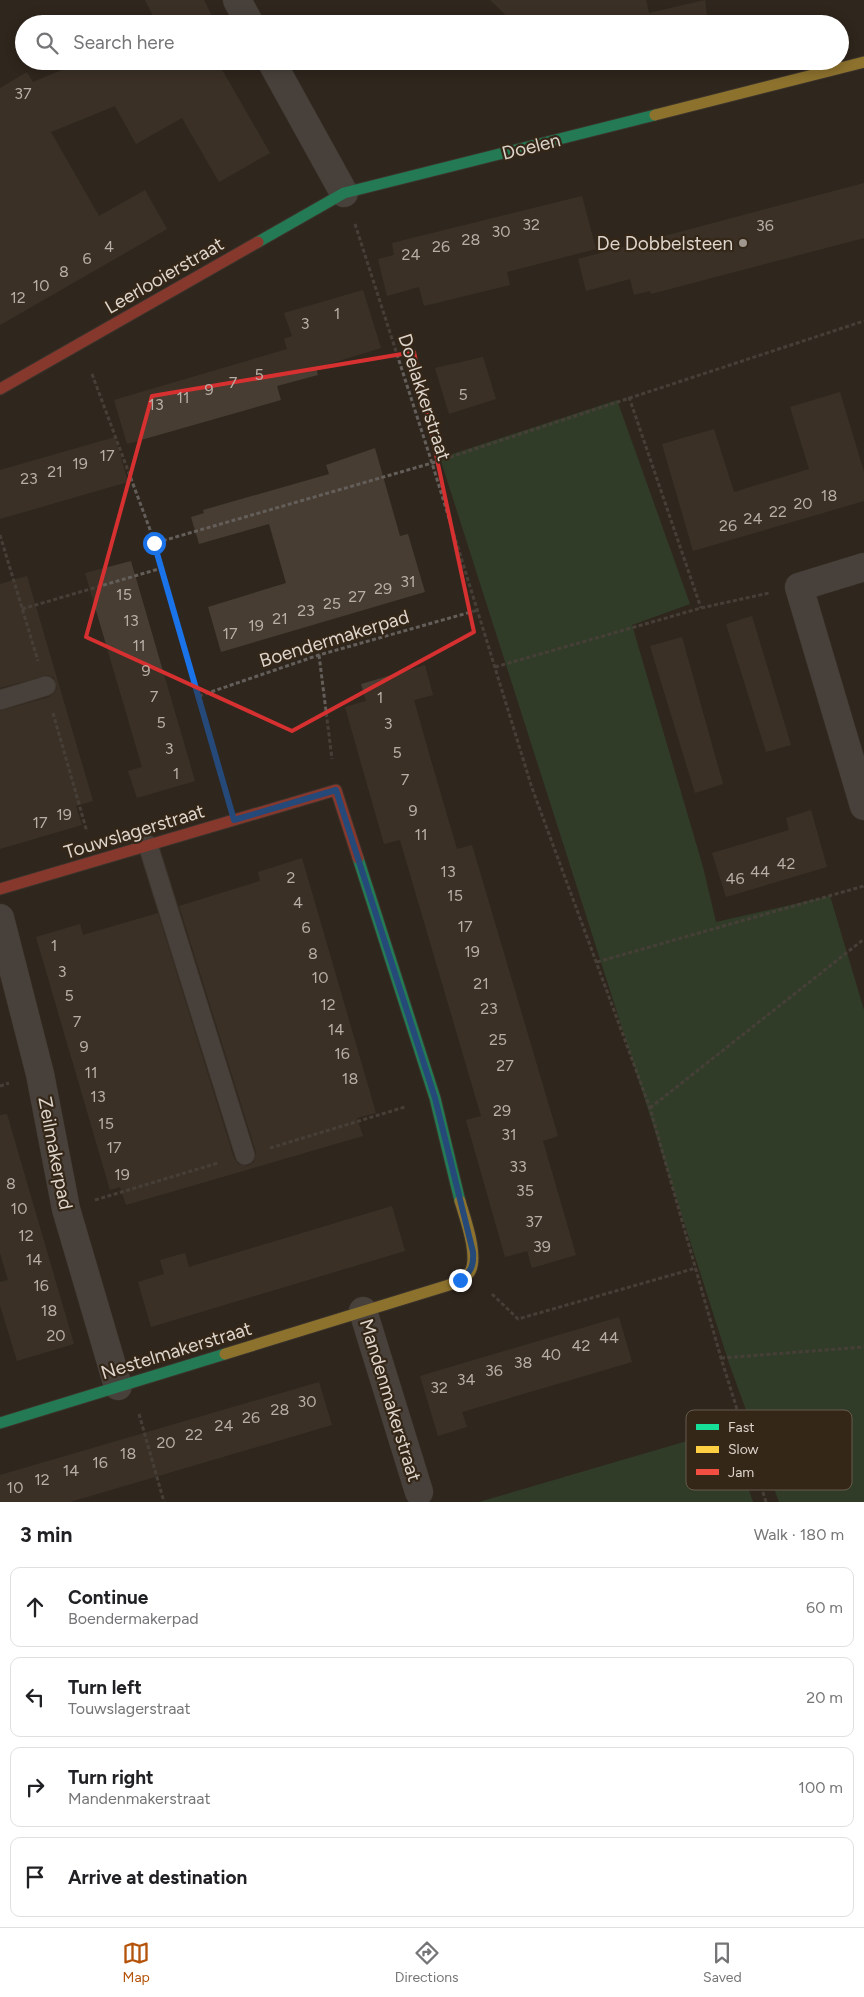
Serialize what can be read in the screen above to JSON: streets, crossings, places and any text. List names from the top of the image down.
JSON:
{
  "streets": {
    "street": [
      "Doelen",
      "Leerlooierstraat",
      "Touwslagerstraat",
      "Zeilmakerpad",
      "Nestelmakerstraat",
      "Mandenmakerstraat"
    ],
    "path": ["Doelakkerstraat", "Boendermakerpad"]
  },
  "crossings": [
    ["Doelen", "Leerlooierstraat"],
    ["Doelen", "Doelakkerstraat"],
    ["Leerlooierstraat", "Doelakkerstraat"],
    ["Doelakkerstraat", "Boendermakerpad"],
    ["Zeilmakerpad", "Nestelmakerstraat"],
    ["Nestelmakerstraat", "Mandenmakerstraat"]
  ],
  "places": ["De Dobbelsteen"],
  "house_numbers": [
    "37",
    "32",
    "36",
    "30",
    "28",
    "4",
    "26",
    "24",
    "6",
    "8",
    "10",
    "12",
    "1",
    "3",
    "5",
    "7",
    "9",
    "5",
    "11",
    "13",
    "17",
    "19",
    "21",
    "23",
    "18",
    "20",
    "22",
    "24",
    "26",
    "31",
    "29",
    "15",
    "27",
    "25",
    "23",
    "21",
    "13",
    "19",
    "17",
    "11",
    "9",
    "7",
    "1",
    "5",
    "3",
    "3",
    "5",
    "1",
    "7",
    "9",
    "19",
    "17",
    "11",
    "42",
    "13",
    "44",
    "2",
    "46",
    "15",
    "4",
    "17",
    "6",
    "1",
    "19",
    "8",
    "3",
    "10",
    "21",
    "5",
    "12",
    "23",
    "7",
    "14",
    "25",
    "9",
    "16",
    "27",
    "11",
    "18",
    "13",
    "29",
    "15",
    "31",
    "17",
    "33",
    "19",
    "8",
    "35",
    "10",
    "37",
    "12",
    "39",
    "14",
    "16",
    "18",
    "20",
    "44",
    "42",
    "40",
    "38",
    "36",
    "34",
    "32",
    "30",
    "28",
    "26",
    "24",
    "22",
    "20",
    "18",
    "16",
    "14",
    "12",
    "10"
  ],
  "legend": ["Fast", "Slow", "Jam"],
  "page": {
    "search": "Search here",
    "heading": ["3 min", "Walk · 180 m"],
    "list": [
      ["Continue", "Boendermakerpad", "60 m"],
      ["Turn left", "Touwslagerstraat", "20 m"],
      ["Turn right", "Mandenmakerstraat", "100 m"],
      "Arrive at destination"
    ],
    "nav": ["Map", "Directions", "Saved"]
  }
}
